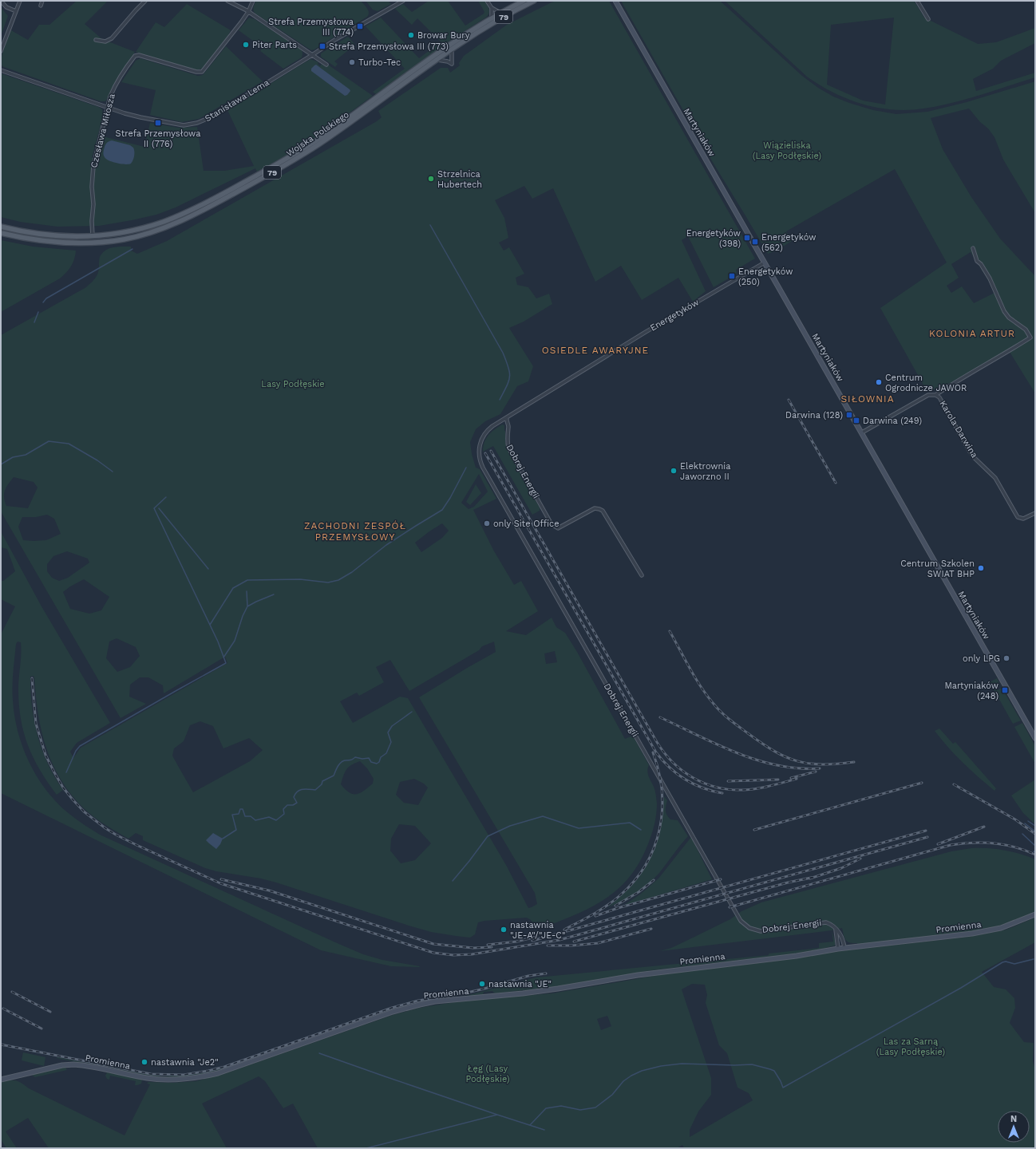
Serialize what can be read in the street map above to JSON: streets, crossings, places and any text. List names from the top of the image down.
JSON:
{
  "streets": {
    "main road": ["79", "Wojska Polskiego"],
    "street": [
      "Stanisława Lema",
      "Czesława Miłosza",
      "Martyniaków",
      "Energetyków",
      "Karola Darwina",
      "Dobrej Energii",
      "Promienna"
    ]
  },
  "crossings": [
    ["79", "Czesława Miłosza"],
    ["79", "Wojska Polskiego"],
    ["Stanisława Lema", "Czesława Miłosza"],
    ["Czesława Miłosza", "Wojska Polskiego"],
    ["Martyniaków", "Energetyków"],
    ["Martyniaków", "Karola Darwina"],
    ["Energetyków", "Dobrej Energii"]
  ],
  "districts": [
    "KOLONIA ARTUR",
    "OSIEDLE AWARYJNE",
    "SIŁOWNIA",
    "ZACHODNI ZESPÓŁ PRZEMYSŁOWY"
  ],
  "parks": [
    "Wiązieliska (Lasy Podłęskie)",
    "Lasy Podłęskie",
    "Las za Sarną (Lasy Podłęskie)",
    "Łęg (Lasy Podłęskie)"
  ],
  "places": {
    "transit": [
      "Strefa Przemysłowa III (774)",
      "Strefa Przemysłowa III (773)",
      "Strefa Przemysłowa II (776)",
      "Energetyków (398)",
      "Energetyków (562)",
      "Energetyków (250)",
      "Darwina (128)",
      "Darwina (249)",
      "Martyniaków (248)"
    ],
    "other": [
      "Browar Bury",
      "Piter Parts",
      "Turbo-Tec",
      "Strzelnica Hubertech",
      "Centrum Ogrodnicze JAWOR",
      "Elektrownia Jaworzno II",
      "only Site Office",
      "Centrum Szkolen SWIAT BHP",
      "only LPG",
      "nastawnia \"JE-A\"/\"JE-C\"",
      "nastawnia \"JE\"",
      "nastawnia \"Je2\""
    ]
  },
  "north": "top"
}
